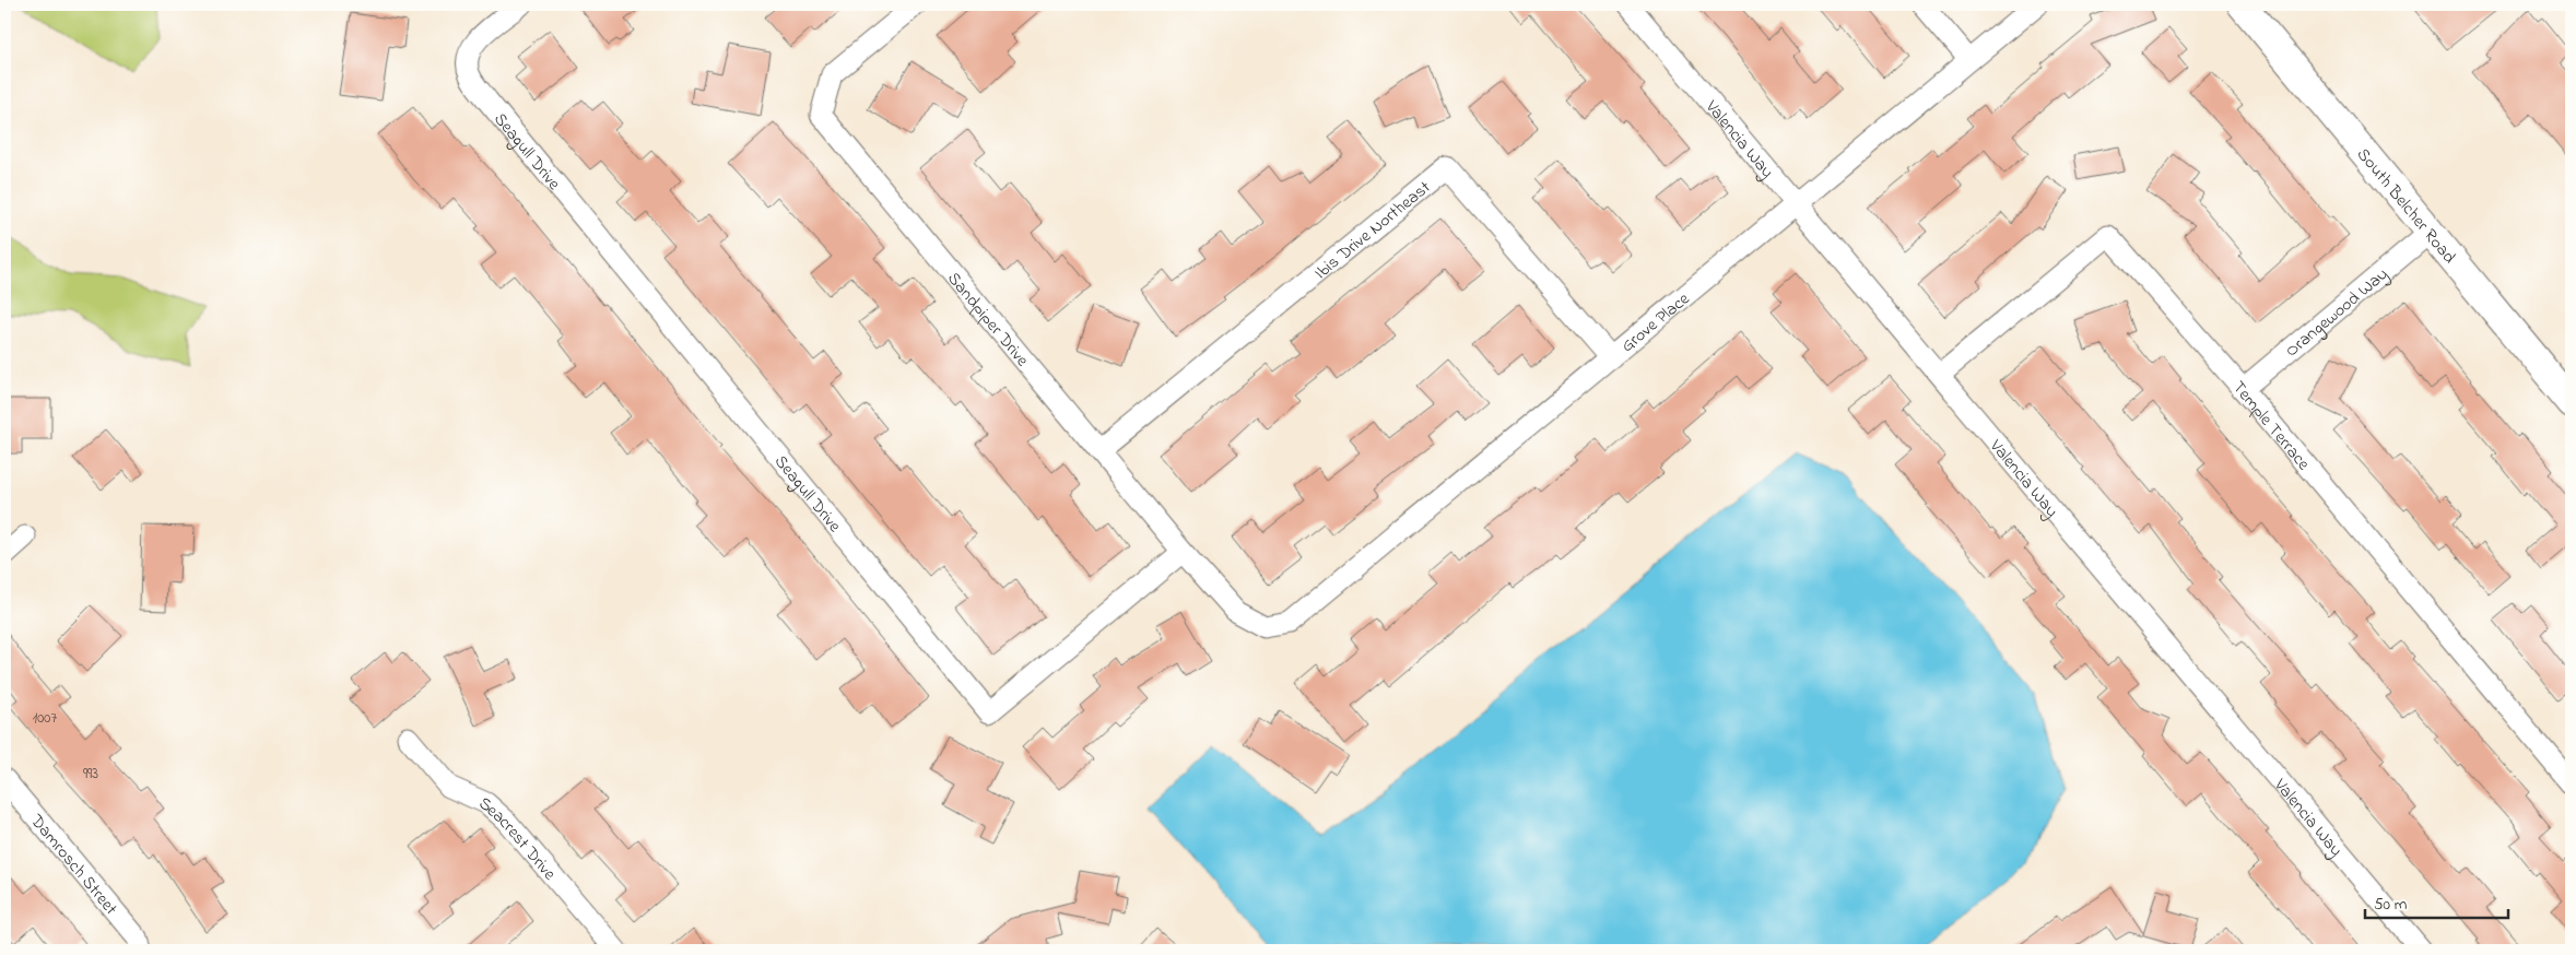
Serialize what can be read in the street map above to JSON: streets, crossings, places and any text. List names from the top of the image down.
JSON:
{
  "streets": {
    "main road": ["South Belcher Road"],
    "street": [
      "Valencia Way",
      "Seagull Drive",
      "Ibis Drive Northeast",
      "Orangewood Way",
      "Sandpiper Drive",
      "Grove Place",
      "Temple Terrace",
      "Seacrest Drive",
      "Damrosch Street"
    ]
  },
  "crossings": [
    ["Valencia Way", "Grove Place"],
    ["Valencia Way", "Temple Terrace"],
    ["Seagull Drive", "Sandpiper Drive"],
    ["South Belcher Road", "Orangewood Way"],
    ["Ibis Drive Northeast", "Sandpiper Drive"],
    ["Ibis Drive Northeast", "Grove Place"],
    ["Orangewood Way", "Temple Terrace"],
    ["Sandpiper Drive", "Grove Place"]
  ],
  "house_numbers": ["1007", "993"],
  "scale_bar": "50 m"
}
